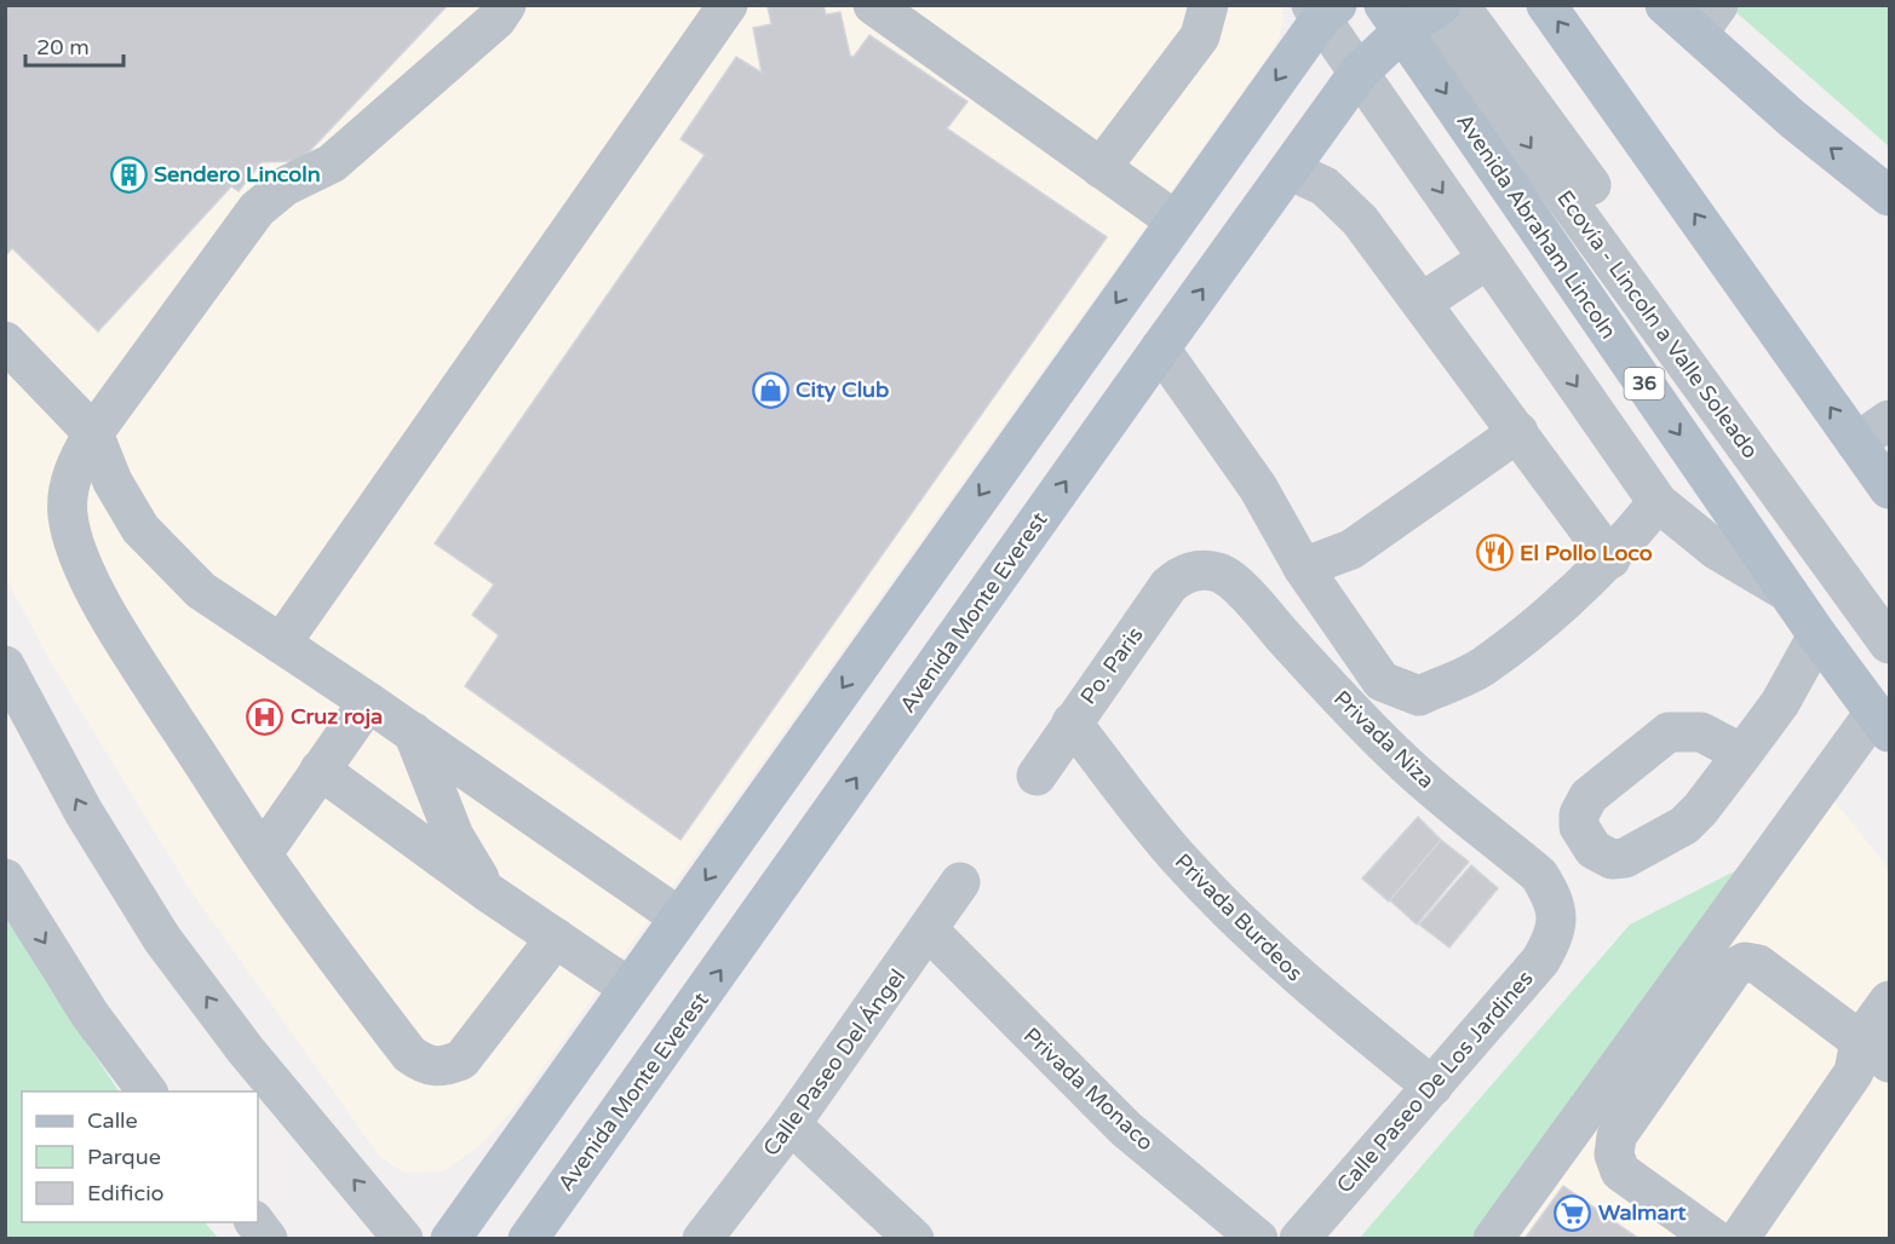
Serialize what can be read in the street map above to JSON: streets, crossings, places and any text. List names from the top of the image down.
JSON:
{
  "streets": {
    "main road": ["Avenida Abraham Lincoln", "36", "Avenida Monte Everest"],
    "street": [
      "Ecovía - Lincoln a Valle Soleado",
      "Po. Paris",
      "Privada Niza",
      "Privada Burdeos",
      "Calle Paseo Del Ángel",
      "Calle Paseo De Los Jardines",
      "Privada Monaco"
    ]
  },
  "crossings": [
    ["Avenida Abraham Lincoln", "Ecovía - Lincoln a Valle Soleado"],
    ["Avenida Abraham Lincoln", "Avenida Monte Everest"],
    ["Ecovía - Lincoln a Valle Soleado", "Avenida Monte Everest"],
    ["Po. Paris", "Privada Niza"],
    ["Po. Paris", "Privada Burdeos"],
    ["Privada Niza", "Calle Paseo De Los Jardines"],
    ["Privada Burdeos", "Calle Paseo De Los Jardines"],
    ["Calle Paseo Del Ángel", "Privada Monaco"]
  ],
  "places": {
    "building": ["Sendero Lincoln"],
    "shop": ["City Club"],
    "restaurant": ["El Pollo Loco"],
    "hospital": ["Cruz roja"],
    "supermarket": ["Walmart"]
  },
  "legend": ["Calle", "Parque", "Edificio"],
  "scale_bar": "20 m"
}
